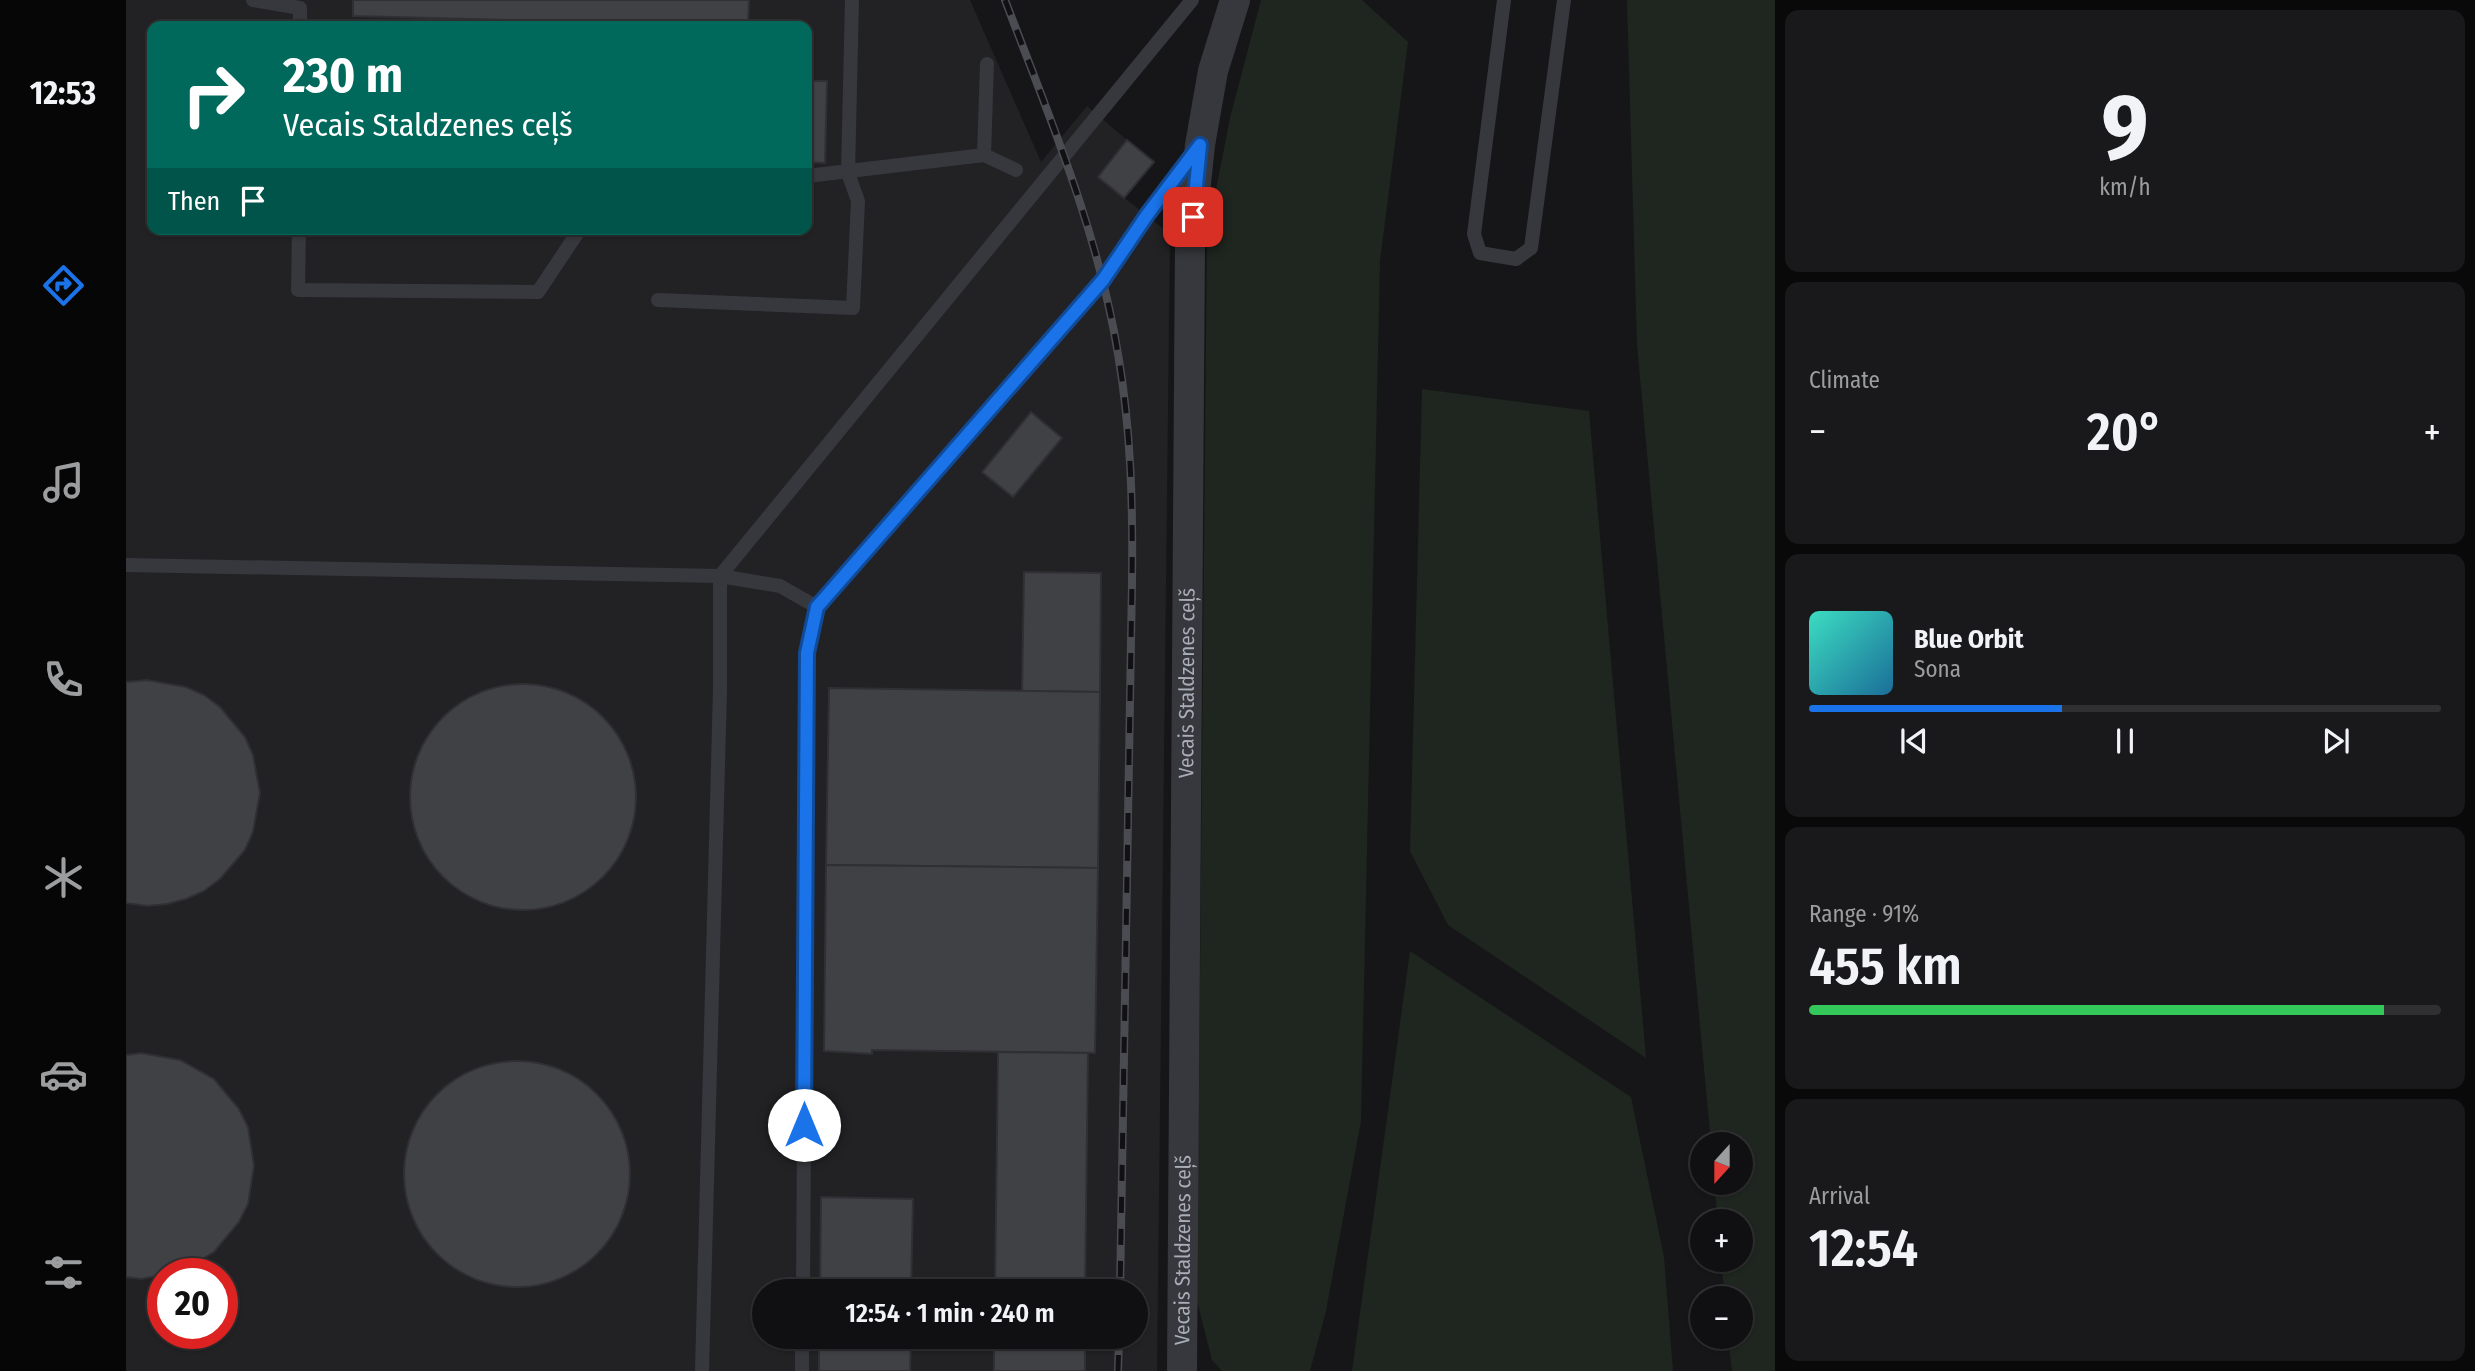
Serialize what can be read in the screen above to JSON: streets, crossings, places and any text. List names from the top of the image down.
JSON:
{
  "streets": {
    "street": ["Vecais Staldzenes ceļš"]
  },
  "north": "bottom",
  "page": {
    "tabs": "12:53",
    "tile": [
      ["9", "km/h"],
      "Climate",
      ["Range · 91%", "455 km"],
      ["Arrival", "12:54"]
    ],
    "turn": ["230 m", "Vecais Staldzenes ceļš"],
    "then": "Then",
    "heat": ["−", "20°", "+"],
    "song": ["Blue Orbit", "Sona"],
    "map_buttons": ["+", "−"],
    "limit": "20",
    "trip": "12:54 · 1 min · 240 m"
  }
}
